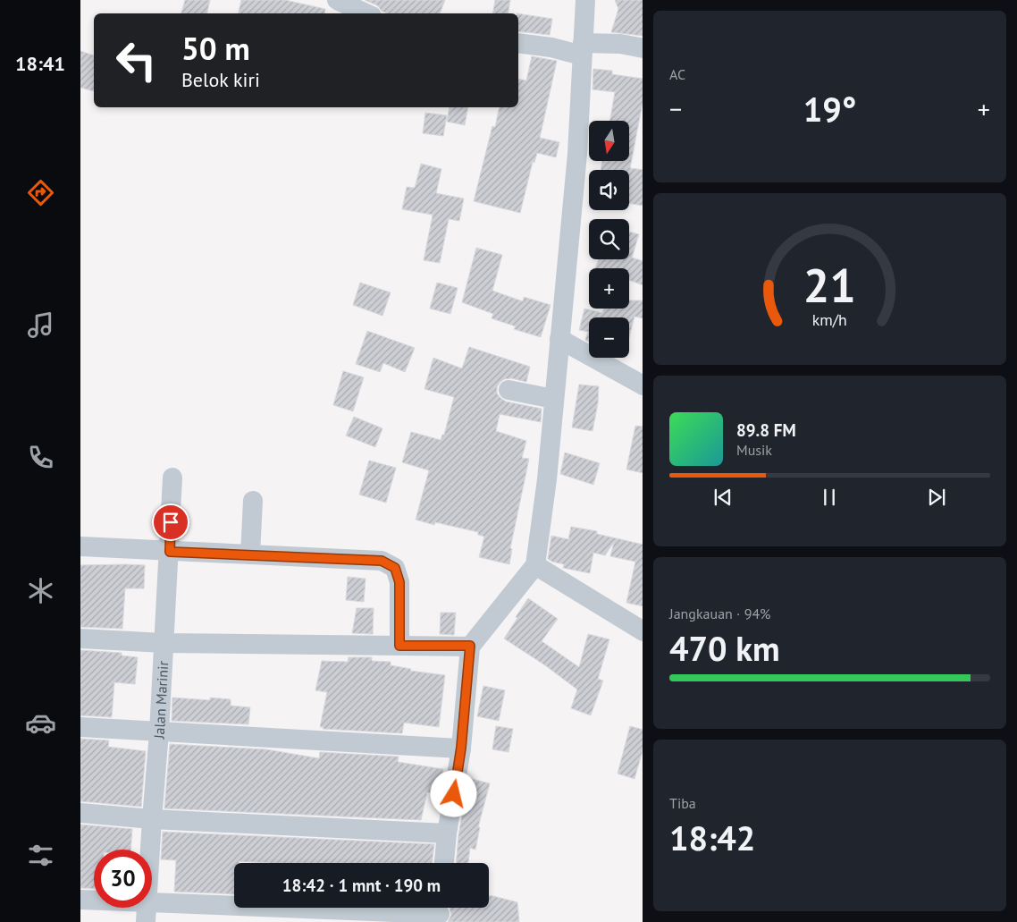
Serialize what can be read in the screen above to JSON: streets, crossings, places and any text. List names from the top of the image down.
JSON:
{
  "streets": {
    "street": ["Jalan Marinir"]
  },
  "north": "bottom",
  "page": {
    "tabs": "18:41",
    "tile": [
      "AC",
      ["Jangkauan · 94%", "470 km"],
      ["Tiba", "18:42"]
    ],
    "turn": ["50 m", "Belok kiri"],
    "heat": ["−", "19°", "+"],
    "map_buttons": ["+", "−"],
    "song": ["89.8 FM", "Musik"],
    "limit": "30",
    "trip": "18:42 · 1 mnt · 190 m",
    "gauge": ["21", "km/h"]
  }
}
